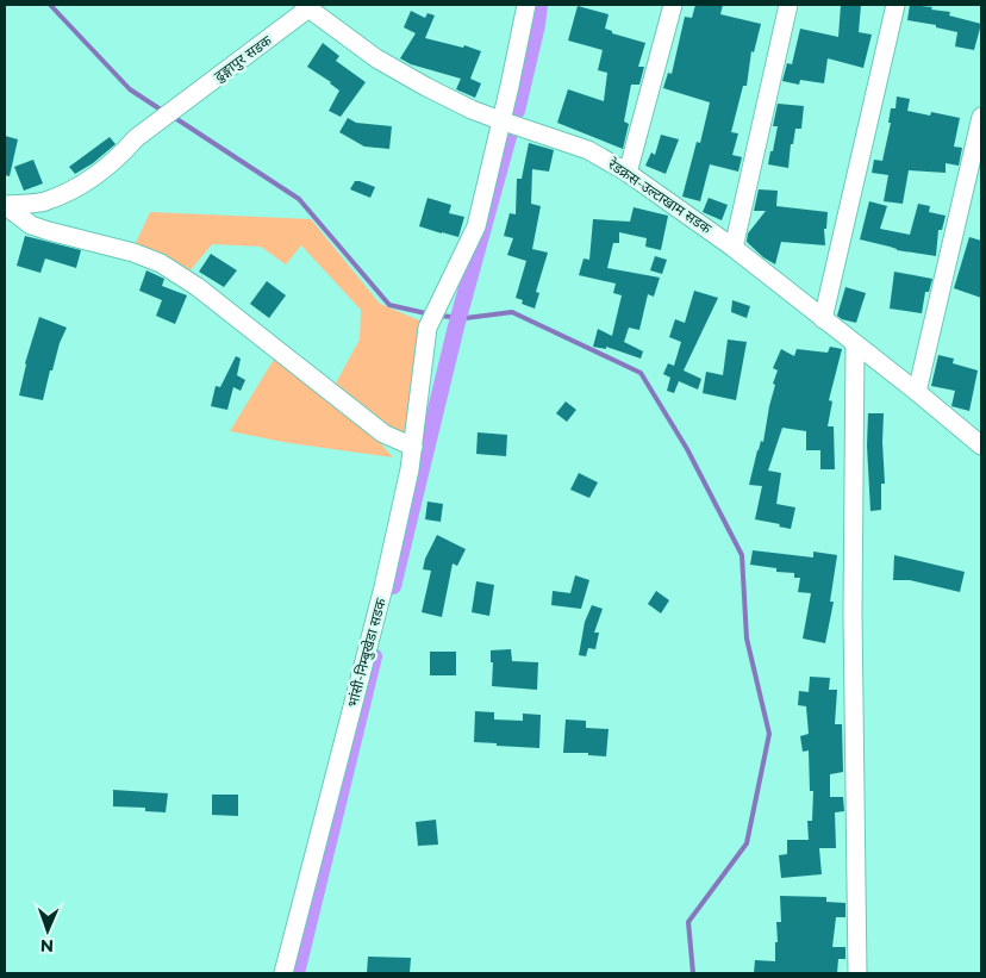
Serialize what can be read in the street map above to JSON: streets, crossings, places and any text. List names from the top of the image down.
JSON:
{
  "streets": {
    "street": ["ढुङ्गापुर सडक", "रेडक्रस-उल्टाखाम सडक", "भांसी-निम्बुखेडा सडक"]
  },
  "crossings": [
    ["ढुङ्गापुर सडक", "रेडक्रस-उल्टाखाम सडक"],
    ["रेडक्रस-उल्टाखाम सडक", "भांसी-निम्बुखेडा सडक"]
  ],
  "north": "bottom"
}
